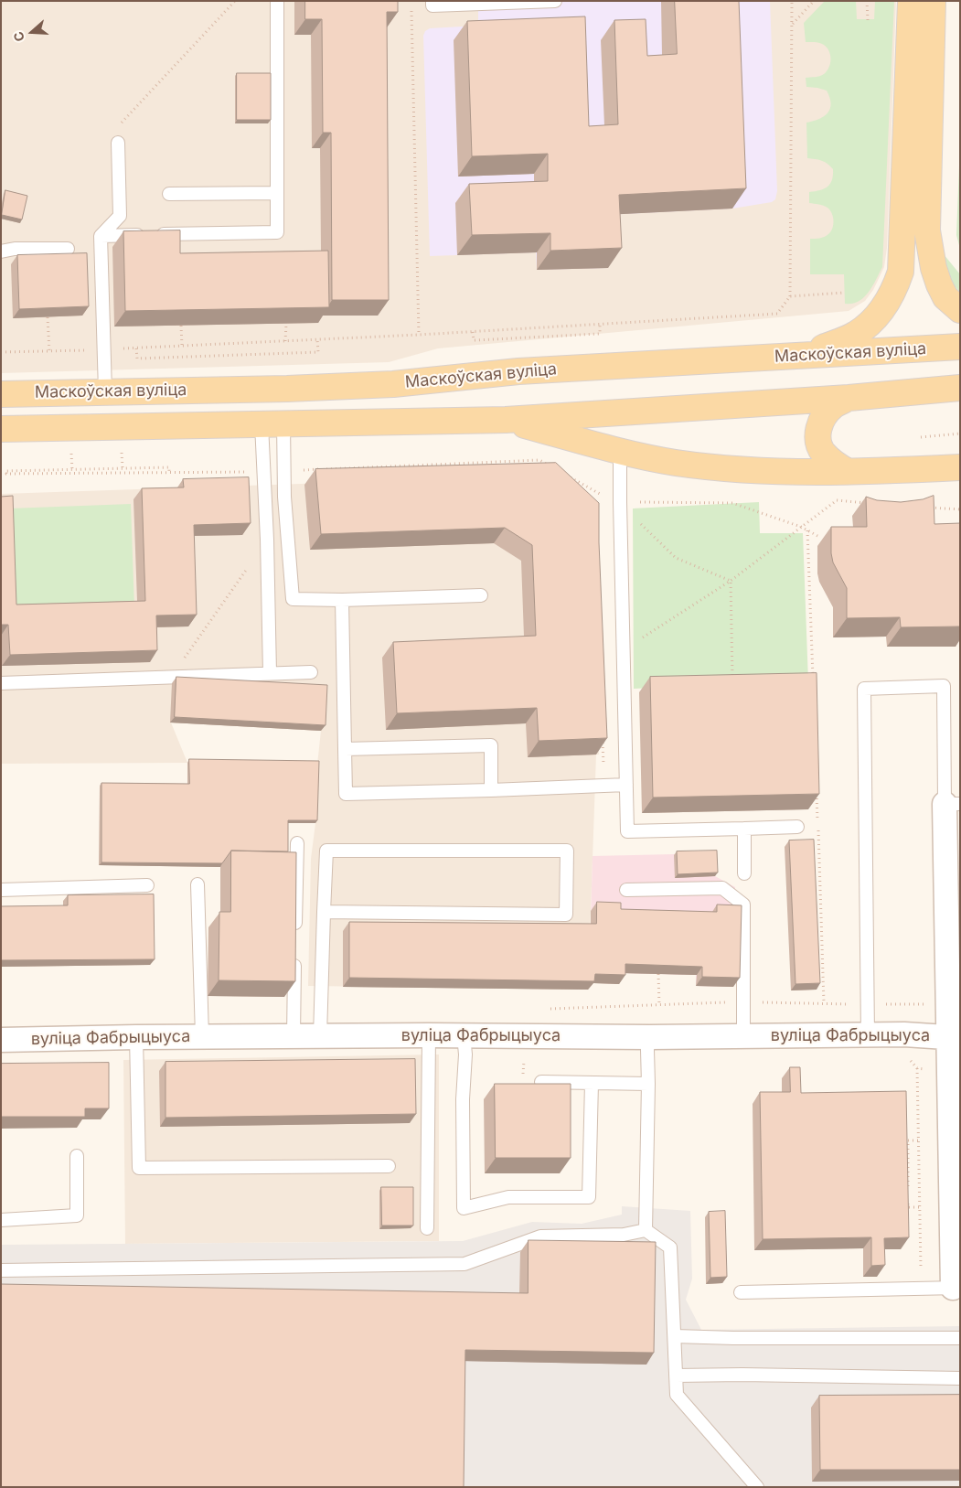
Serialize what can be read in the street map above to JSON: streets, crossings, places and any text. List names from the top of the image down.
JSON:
{
  "streets": {
    "main road": ["Маскоўская вуліца"],
    "street": ["вуліца Фабрыцыуса"]
  },
  "north": "left"
}
